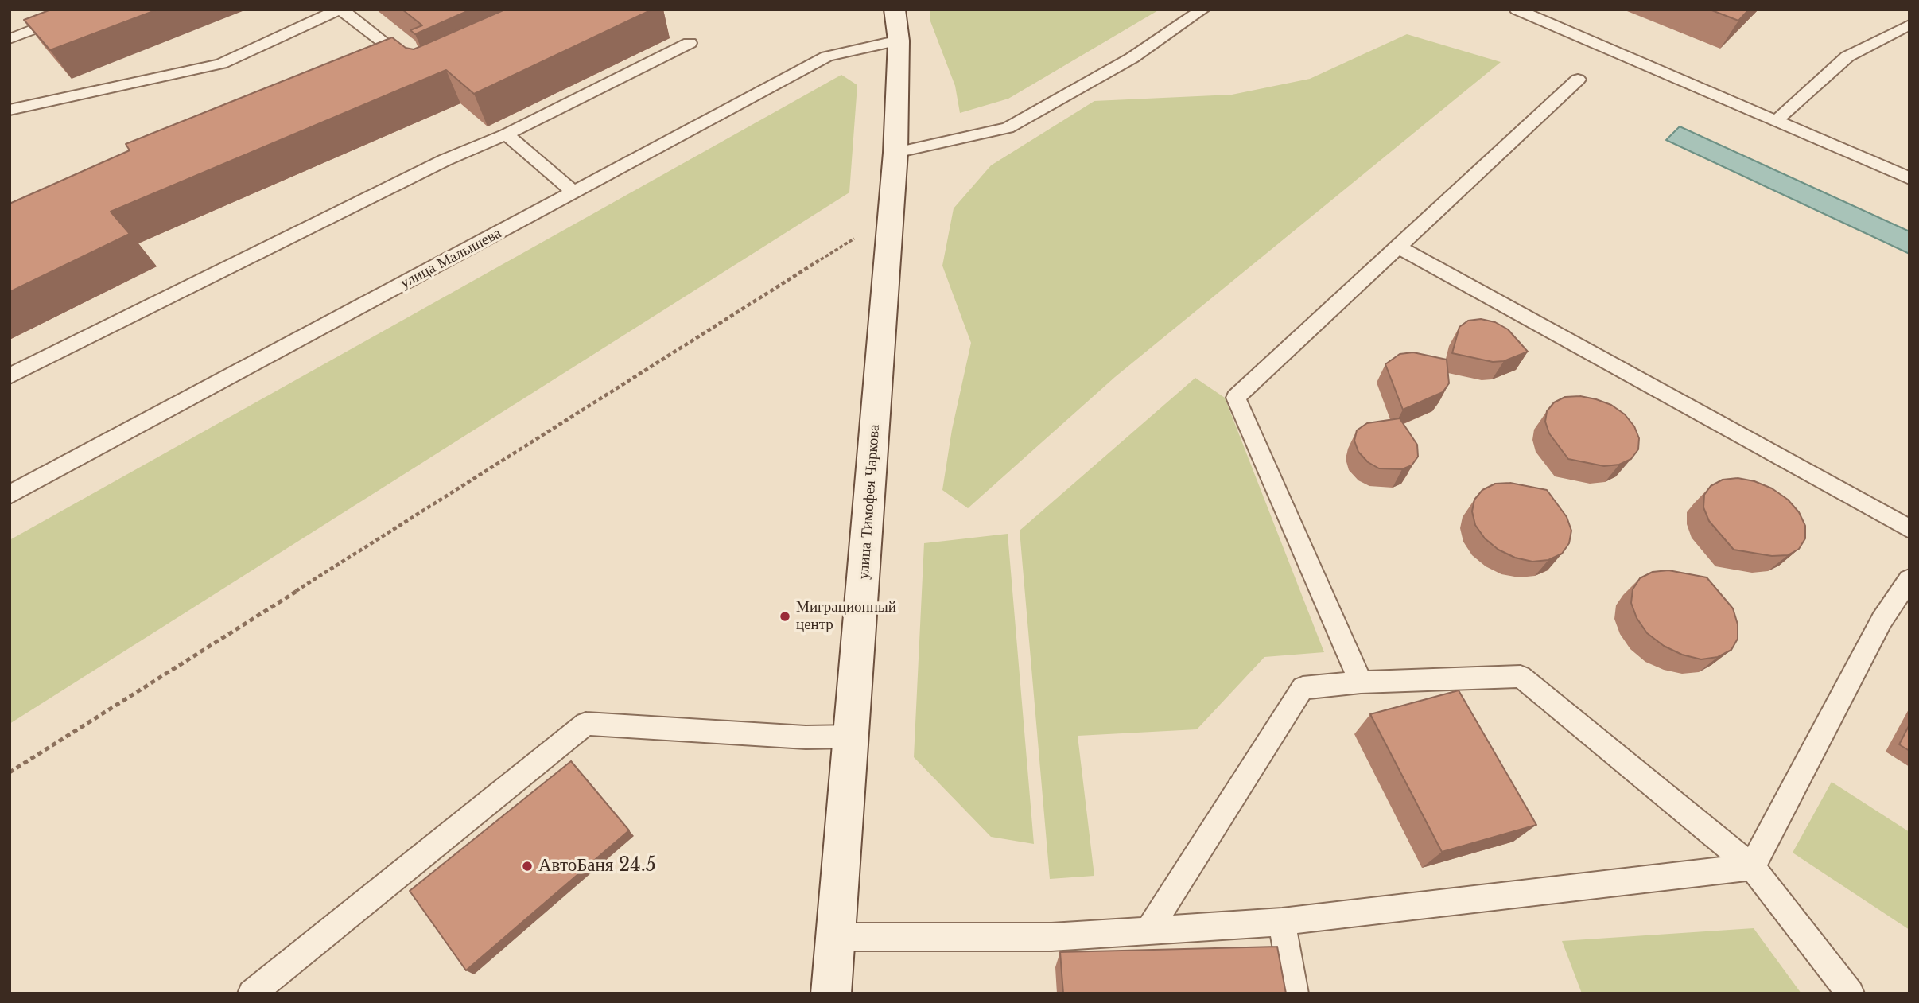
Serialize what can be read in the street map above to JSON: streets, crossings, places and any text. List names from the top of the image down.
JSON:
{
  "streets": {
    "main road": ["улица Тимофея Чаркова"],
    "lane": ["улица Малышева"]
  },
  "crossings": [
    ["улица Малышева", "улица Тимофея Чаркова"]
  ],
  "places": ["Миграционный центр", "АвтоБаня 24.5"]
}
